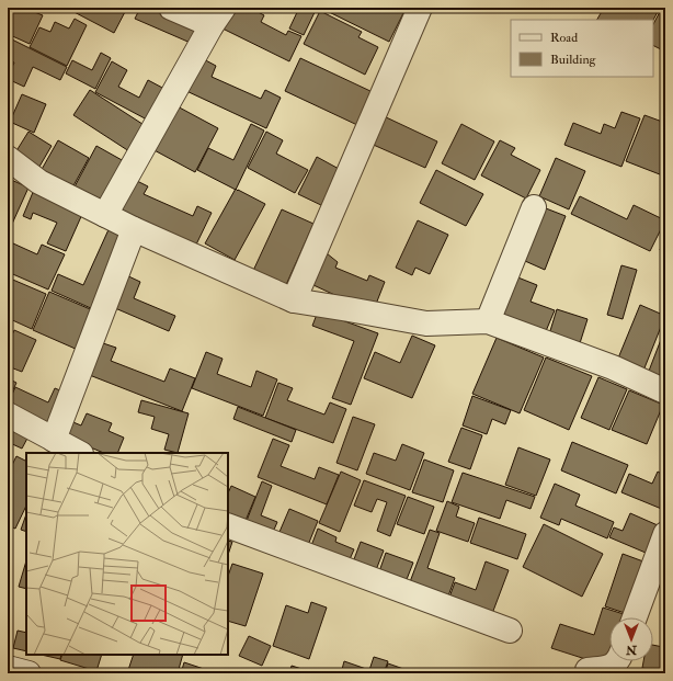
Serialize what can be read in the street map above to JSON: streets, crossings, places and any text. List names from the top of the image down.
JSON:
{
  "legend": ["Road", "Building"],
  "north": "bottom"
}
